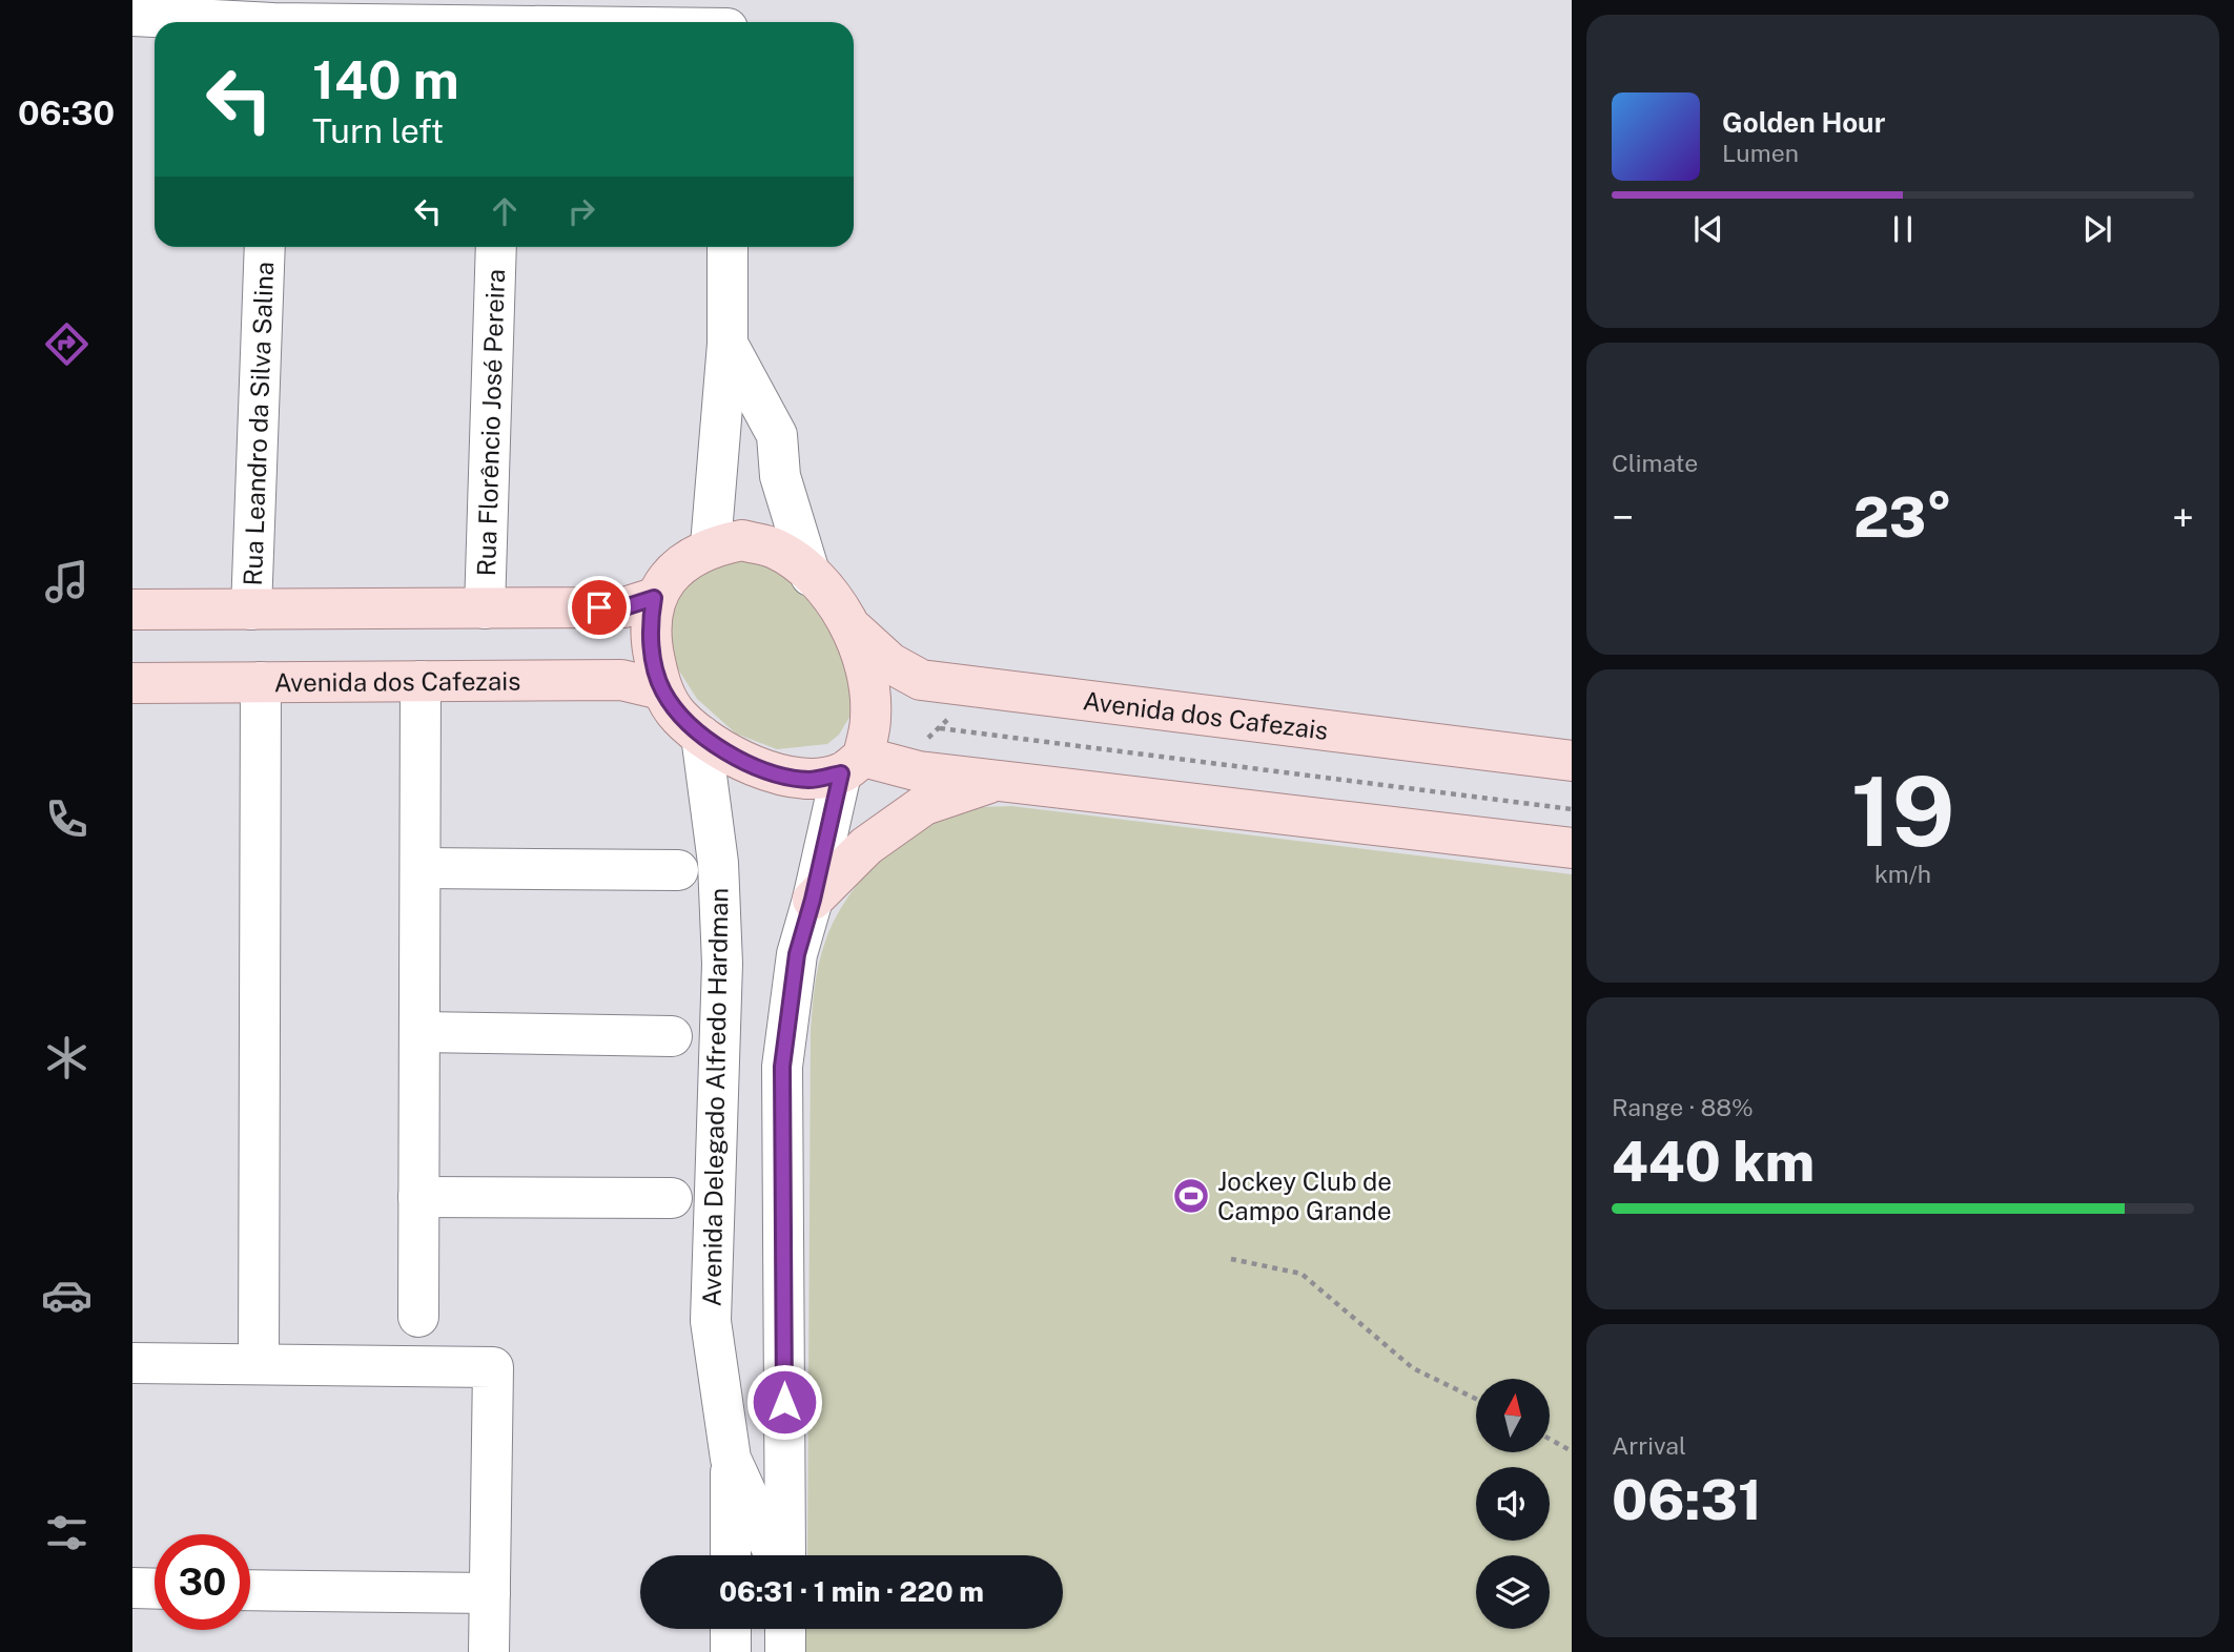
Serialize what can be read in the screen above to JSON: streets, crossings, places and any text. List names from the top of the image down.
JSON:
{
  "streets": {
    "main road": ["Avenida dos Cafezais"],
    "street": ["Rua Florêncio José Pereira", "Rua Leandro da Silva Salina", "Avenida Delegado Alfredo Hardman"]
  },
  "crossings": [
    ["Avenida dos Cafezais", "Avenida Delegado Alfredo Hardman"]
  ],
  "places": {
    "sports": ["Jockey Club de Campo Grande"]
  },
  "north": "top",
  "page": {
    "tabs": "06:30",
    "turn": ["140 m", "Turn left"],
    "song": ["Golden Hour", "Lumen"],
    "tile": [
      "Climate",
      ["19", "km/h"],
      ["Range · 88%", "440 km"],
      ["Arrival", "06:31"]
    ],
    "heat": ["−", "23°", "+"],
    "limit": "30",
    "trip": "06:31 · 1 min · 220 m"
  }
}
